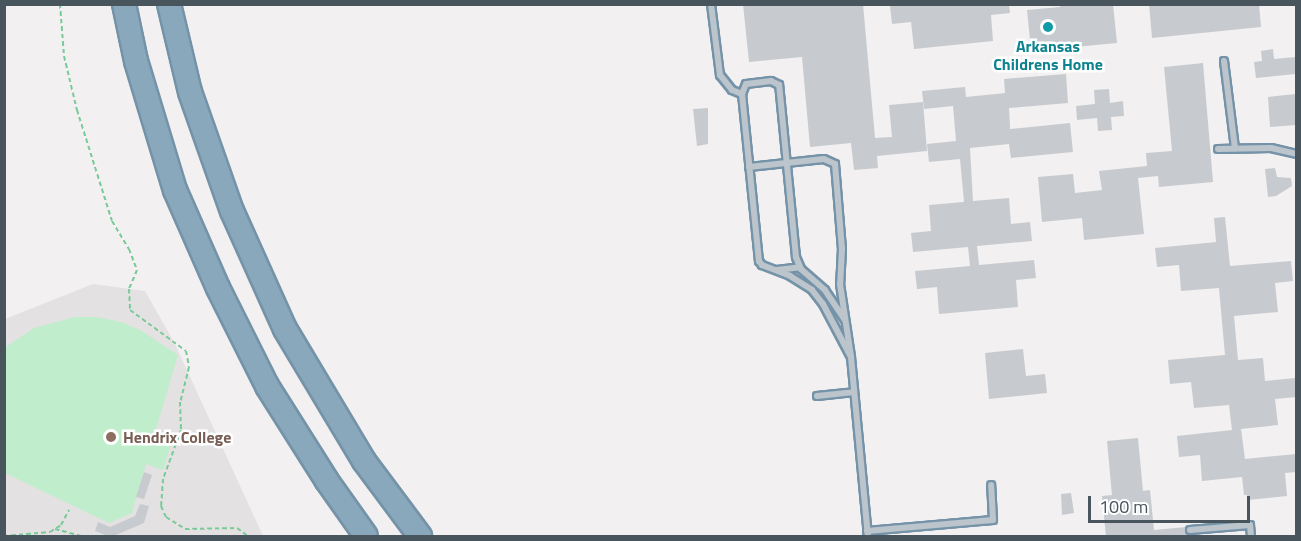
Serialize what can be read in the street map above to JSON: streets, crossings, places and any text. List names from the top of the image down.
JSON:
{
  "places": ["Arkansas Childrens Home", "Hendrix College"],
  "scale_bar": "100 m"
}
